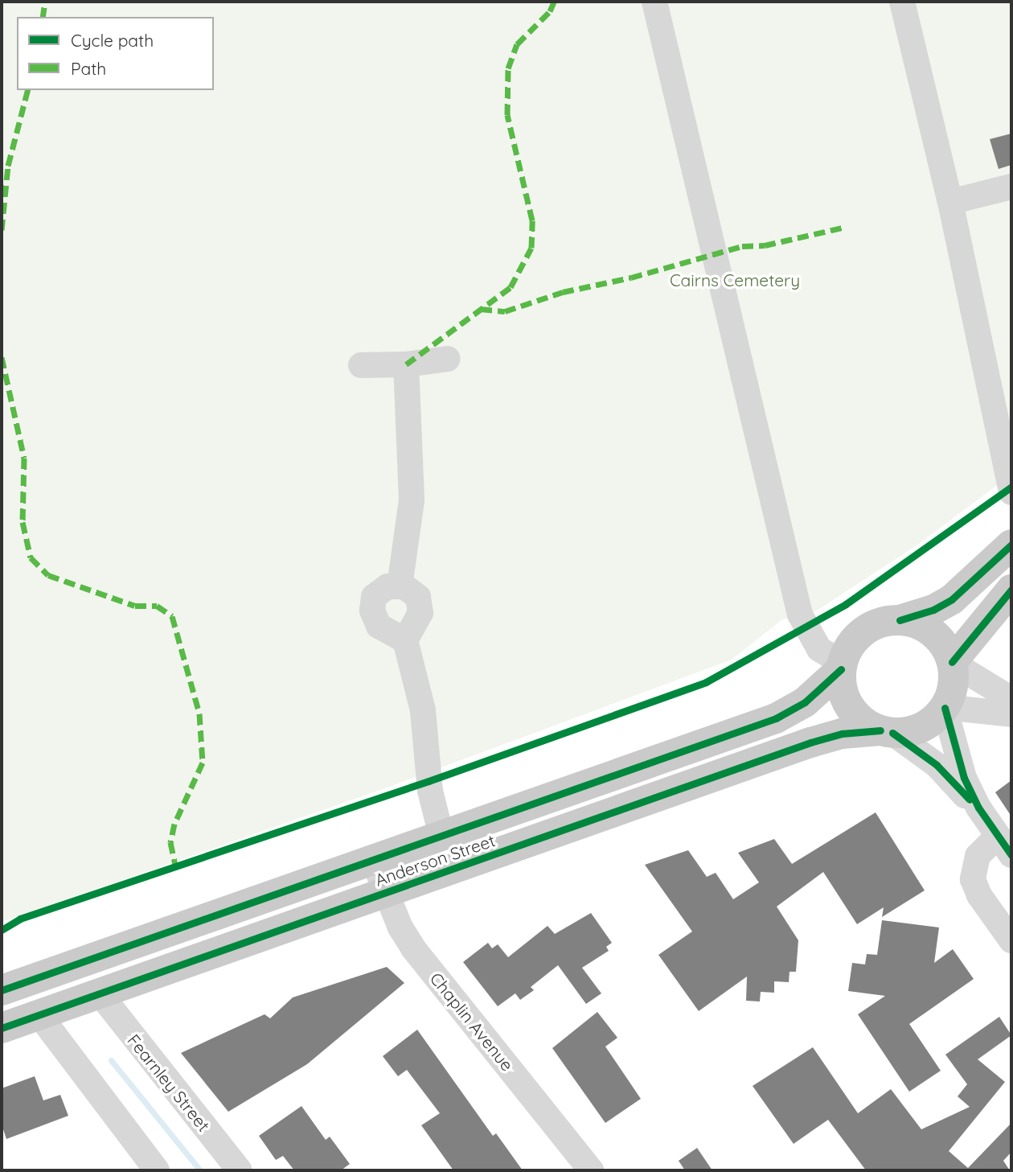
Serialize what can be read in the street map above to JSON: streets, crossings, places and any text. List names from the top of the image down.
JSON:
{
  "streets": {
    "main road": ["Anderson Street"],
    "street": ["Chaplin Avenue", "Fearnley Street"]
  },
  "crossings": [
    ["Anderson Street", "Chaplin Avenue"],
    ["Anderson Street", "Fearnley Street"]
  ],
  "parks": ["Cairns Cemetery"],
  "legend": ["Cycle path", "Path"]
}
